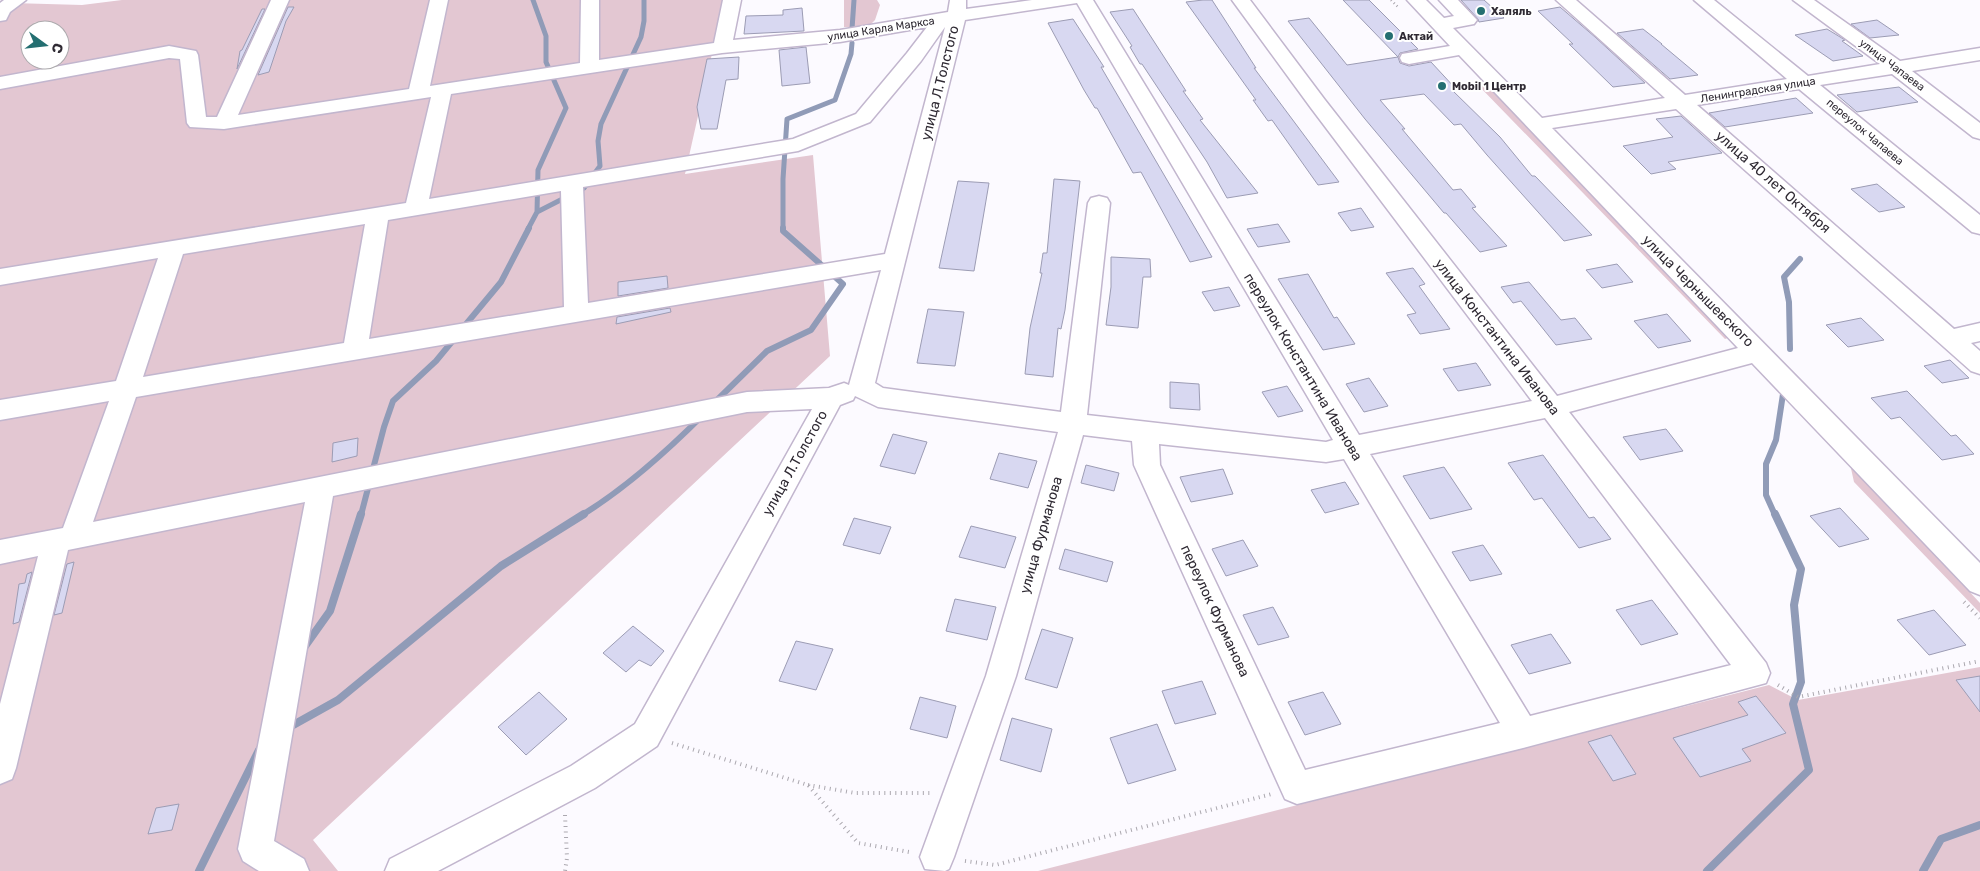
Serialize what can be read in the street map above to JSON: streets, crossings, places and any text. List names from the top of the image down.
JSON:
{
  "streets": {
    "street": [
      "улица Карла Маркса",
      "улица Чапаева",
      "улица Л.Толстого",
      "Ленинградская улица",
      "переулок Чапаева",
      "улица 40 лет Октября",
      "улица Чернышевского",
      "улица Константина Иванова",
      "переулок Константина Иванова",
      "улица Фурманова",
      "переулок Фурманова"
    ]
  },
  "crossings": [
    ["улица Карла Маркса", "улица Л.Толстого"],
    ["улица Чапаева", "Ленинградская улица"],
    ["Ленинградская улица", "переулок Чапаева"],
    ["Ленинградская улица", "улица 40 лет Октября"],
    ["Ленинградская улица", "улица Чернышевского"],
    ["улица Константина Иванова", "переулок Константина Иванова"],
    ["улица Константина Иванова", "переулок Фурманова"],
    ["переулок Константина Иванова", "переулок Фурманова"]
  ],
  "places": ["Халяль", "Актай", "Mobil 1 Центр"],
  "north": "right"
}
